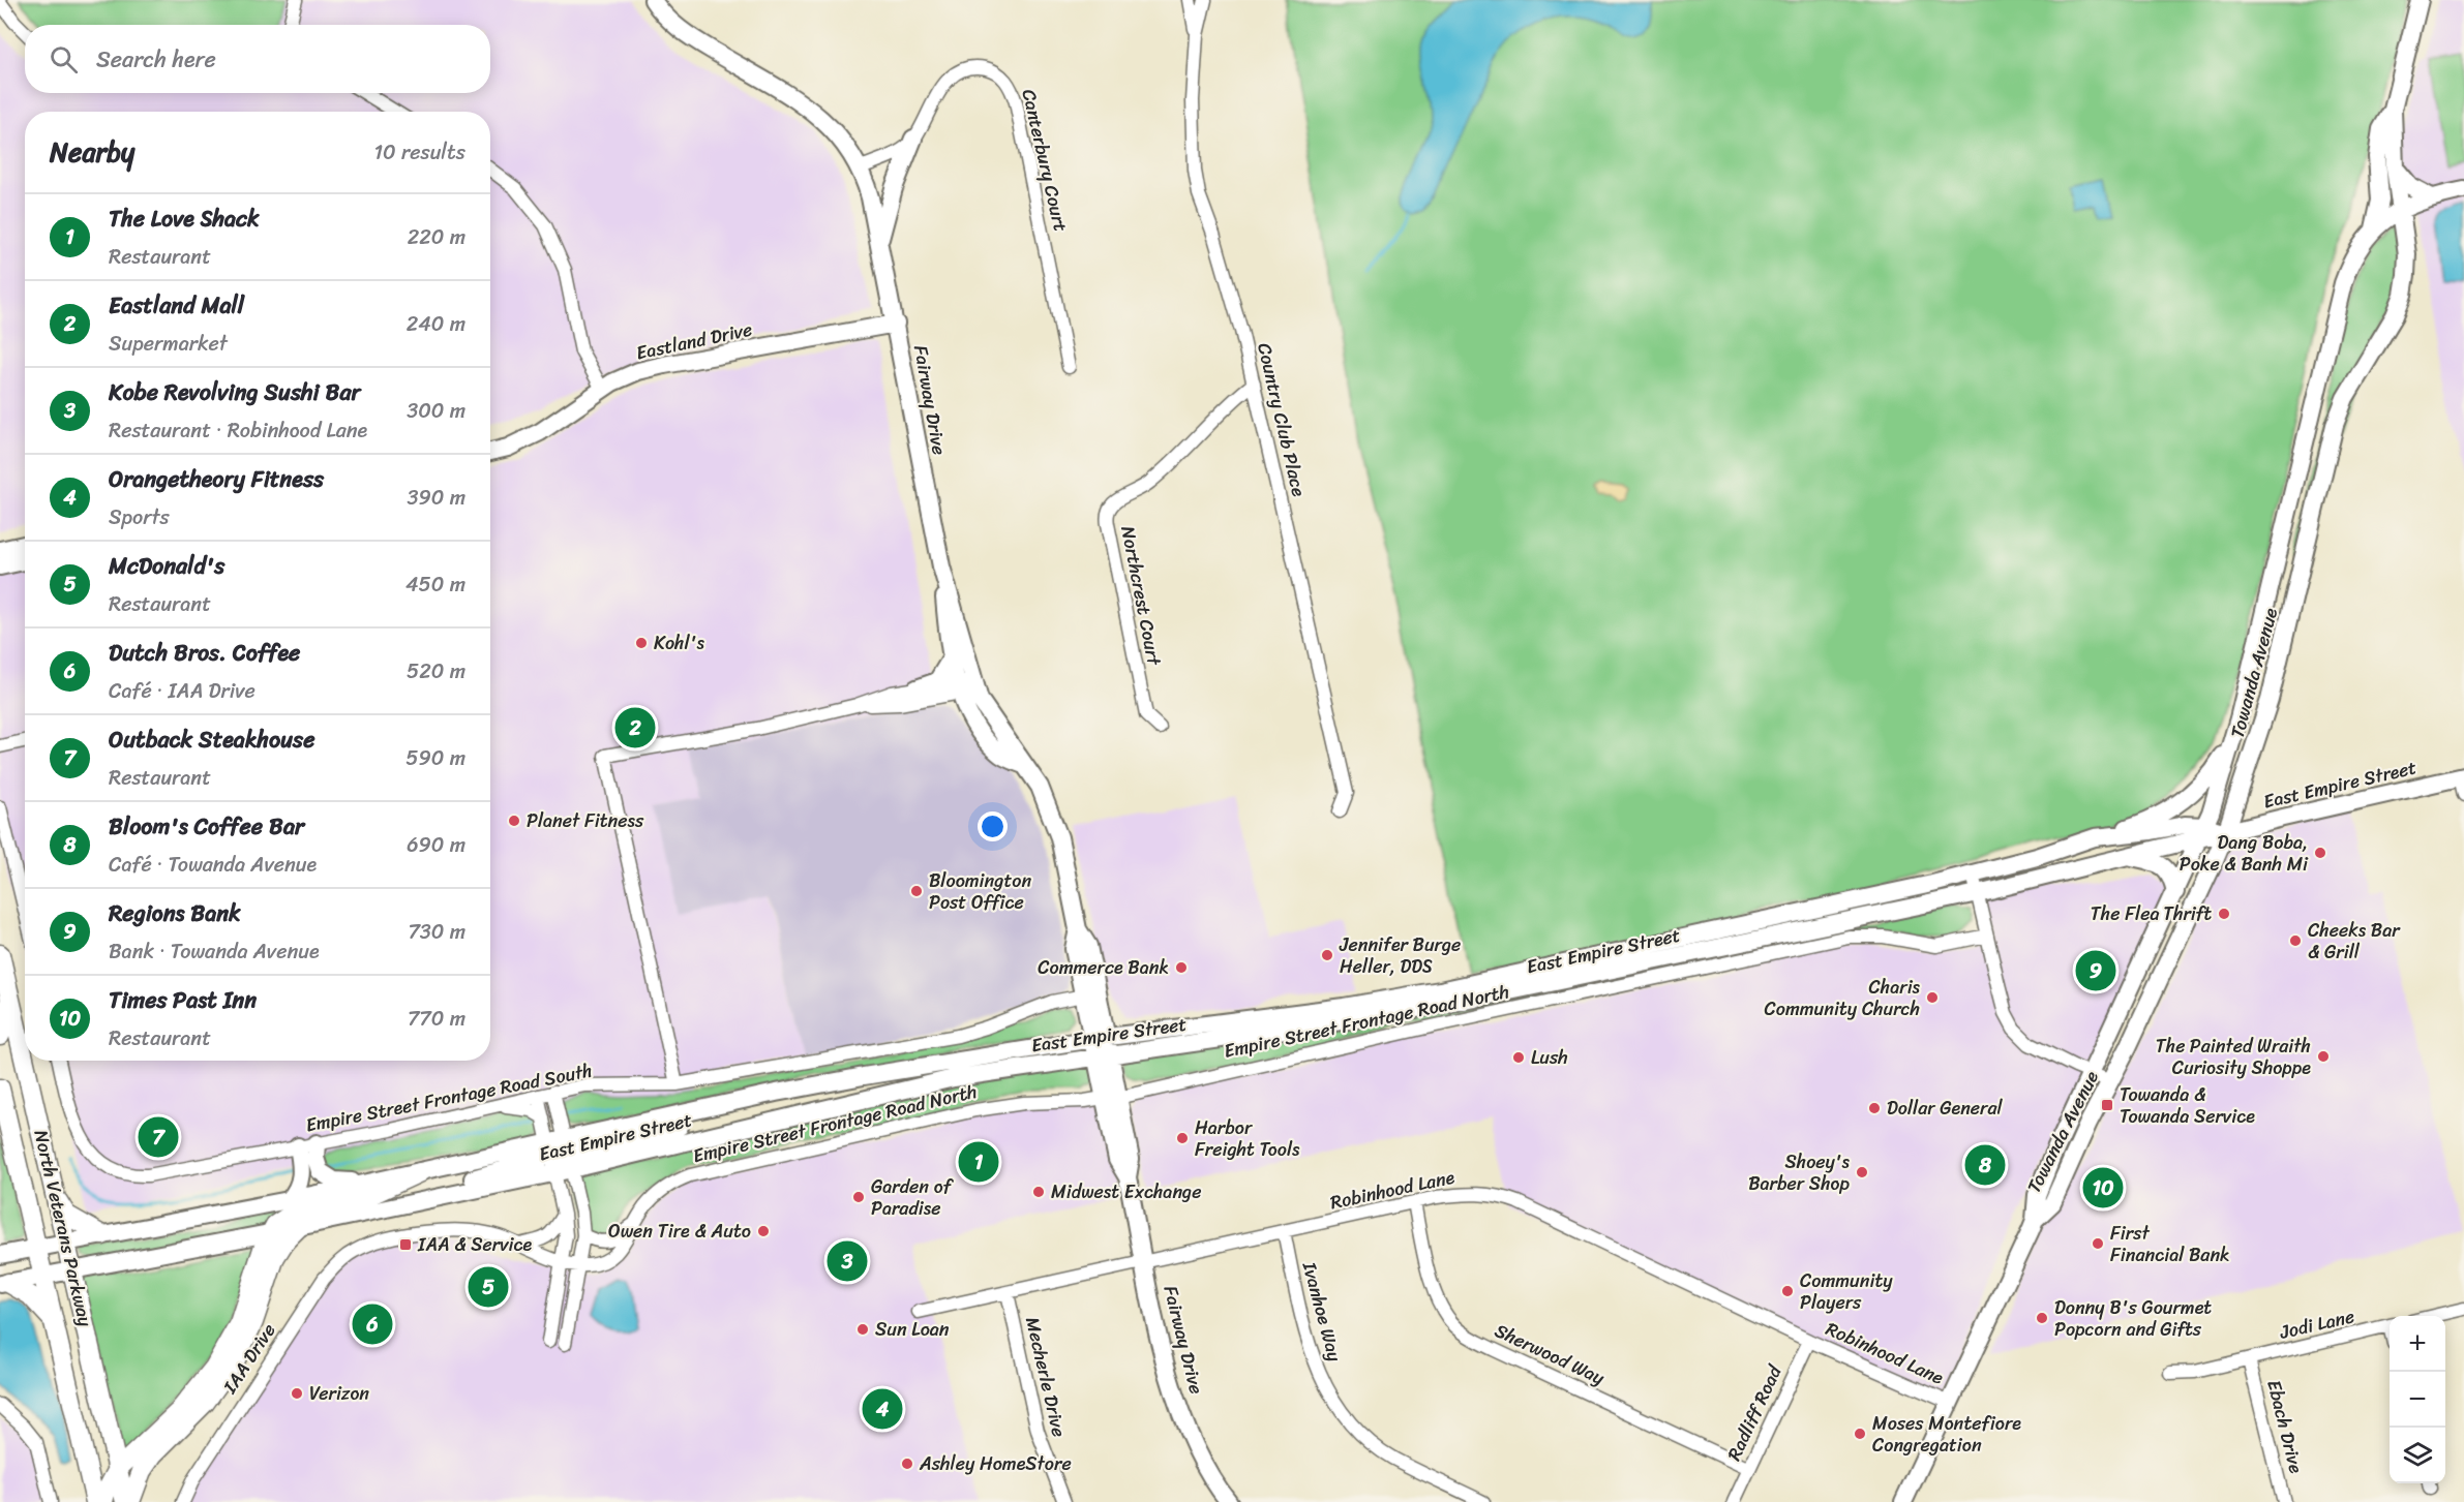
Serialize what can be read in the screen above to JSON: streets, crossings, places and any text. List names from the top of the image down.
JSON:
{
  "streets": {
    "highway": ["North Veterans Parkway"],
    "main road": [
      "Eastland Drive",
      "Fairway Drive",
      "Towanda Avenue",
      "East Empire Street"
    ],
    "street": [
      "Canterbury Court",
      "Country Club Place",
      "Northcrest Court",
      "Empire Street Frontage Road North",
      "Empire Street Frontage Road South",
      "Robinhood Lane",
      "Ivanhoe Way",
      "Jodi Lane",
      "Sherwood Way",
      "IAA Drive",
      "Mecherle Drive",
      "Radliff Road",
      "Ebach Drive"
    ]
  },
  "crossings": [
    ["Canterbury Court", "Fairway Drive"],
    ["Eastland Drive", "Fairway Drive"],
    ["Fairway Drive", "East Empire Street"],
    ["Fairway Drive", "Empire Street Frontage Road North"],
    ["Fairway Drive", "Empire Street Frontage Road South"],
    ["Fairway Drive", "Robinhood Lane"],
    ["Country Club Place", "Northcrest Court"],
    ["Towanda Avenue", "East Empire Street"],
    ["Towanda Avenue", "Robinhood Lane"],
    ["East Empire Street", "North Veterans Parkway"],
    ["Empire Street Frontage Road North", "IAA Drive"],
    ["Robinhood Lane", "Ivanhoe Way"],
    ["Robinhood Lane", "Sherwood Way"],
    ["Robinhood Lane", "Mecherle Drive"],
    ["Robinhood Lane", "Radliff Road"],
    ["Jodi Lane", "Ebach Drive"],
    ["Sherwood Way", "Radliff Road"]
  ],
  "places": {
    "other": [
      "Kohl's",
      "Planet Fitness",
      "Dang Boba, Poke & Banh Mi",
      "Bloomington Post Office",
      "The Flea Thrift",
      "Cheeks Bar & Grill",
      "Jennifer Burge Heller, DDS",
      "Commerce Bank",
      "Charis Community Church",
      "The Painted Wraith Curiosity Shoppe",
      "Lush",
      "Dollar General",
      "Harbor Freight Tools",
      "Shoey's Barber Shop",
      "Midwest Exchange",
      "Garden of Paradise",
      "Owen Tire & Auto",
      "First Financial Bank",
      "Community Players",
      "Donny B's Gourmet Popcorn and Gifts",
      "Sun Loan",
      "Verizon",
      "Moses Montefiore Congregation",
      "Ashley HomeStore"
    ],
    "transit": ["Towanda & Towanda Service", "IAA & Service"]
  },
  "page": {
    "search": "Search here",
    "heading": ["Nearby", "10 results"],
    "list": [
      {
        "mark": "1",
        "name": "The Love Shack",
        "note": "Restaurant",
        "value": "220 m"
      },
      {
        "mark": "2",
        "name": "Eastland Mall",
        "note": "Supermarket",
        "value": "240 m"
      },
      {
        "mark": "3",
        "name": "Kobe Revolving Sushi Bar",
        "note": "Restaurant · Robinhood Lane",
        "value": "300 m"
      },
      {
        "mark": "4",
        "name": "Orangetheory Fitness",
        "note": "Sports",
        "value": "390 m"
      },
      {
        "mark": "5",
        "name": "McDonald's",
        "note": "Restaurant",
        "value": "450 m"
      },
      {
        "mark": "6",
        "name": "Dutch Bros. Coffee",
        "note": "Café · IAA Drive",
        "value": "520 m"
      },
      {
        "mark": "7",
        "name": "Outback Steakhouse",
        "note": "Restaurant",
        "value": "590 m"
      },
      {
        "mark": "8",
        "name": "Bloom's Coffee Bar",
        "note": "Café · Towanda Avenue",
        "value": "690 m"
      },
      {
        "mark": "9",
        "name": "Regions Bank",
        "note": "Bank · Towanda Avenue",
        "value": "730 m"
      },
      {
        "mark": "10",
        "name": "Times Past Inn",
        "note": "Restaurant",
        "value": "770 m"
      }
    ],
    "pins": [
      "2",
      "9",
      "7",
      "1",
      "8",
      "10",
      "3",
      "5",
      "6",
      "4"
    ],
    "map_buttons": ["+", "−"]
  }
}
